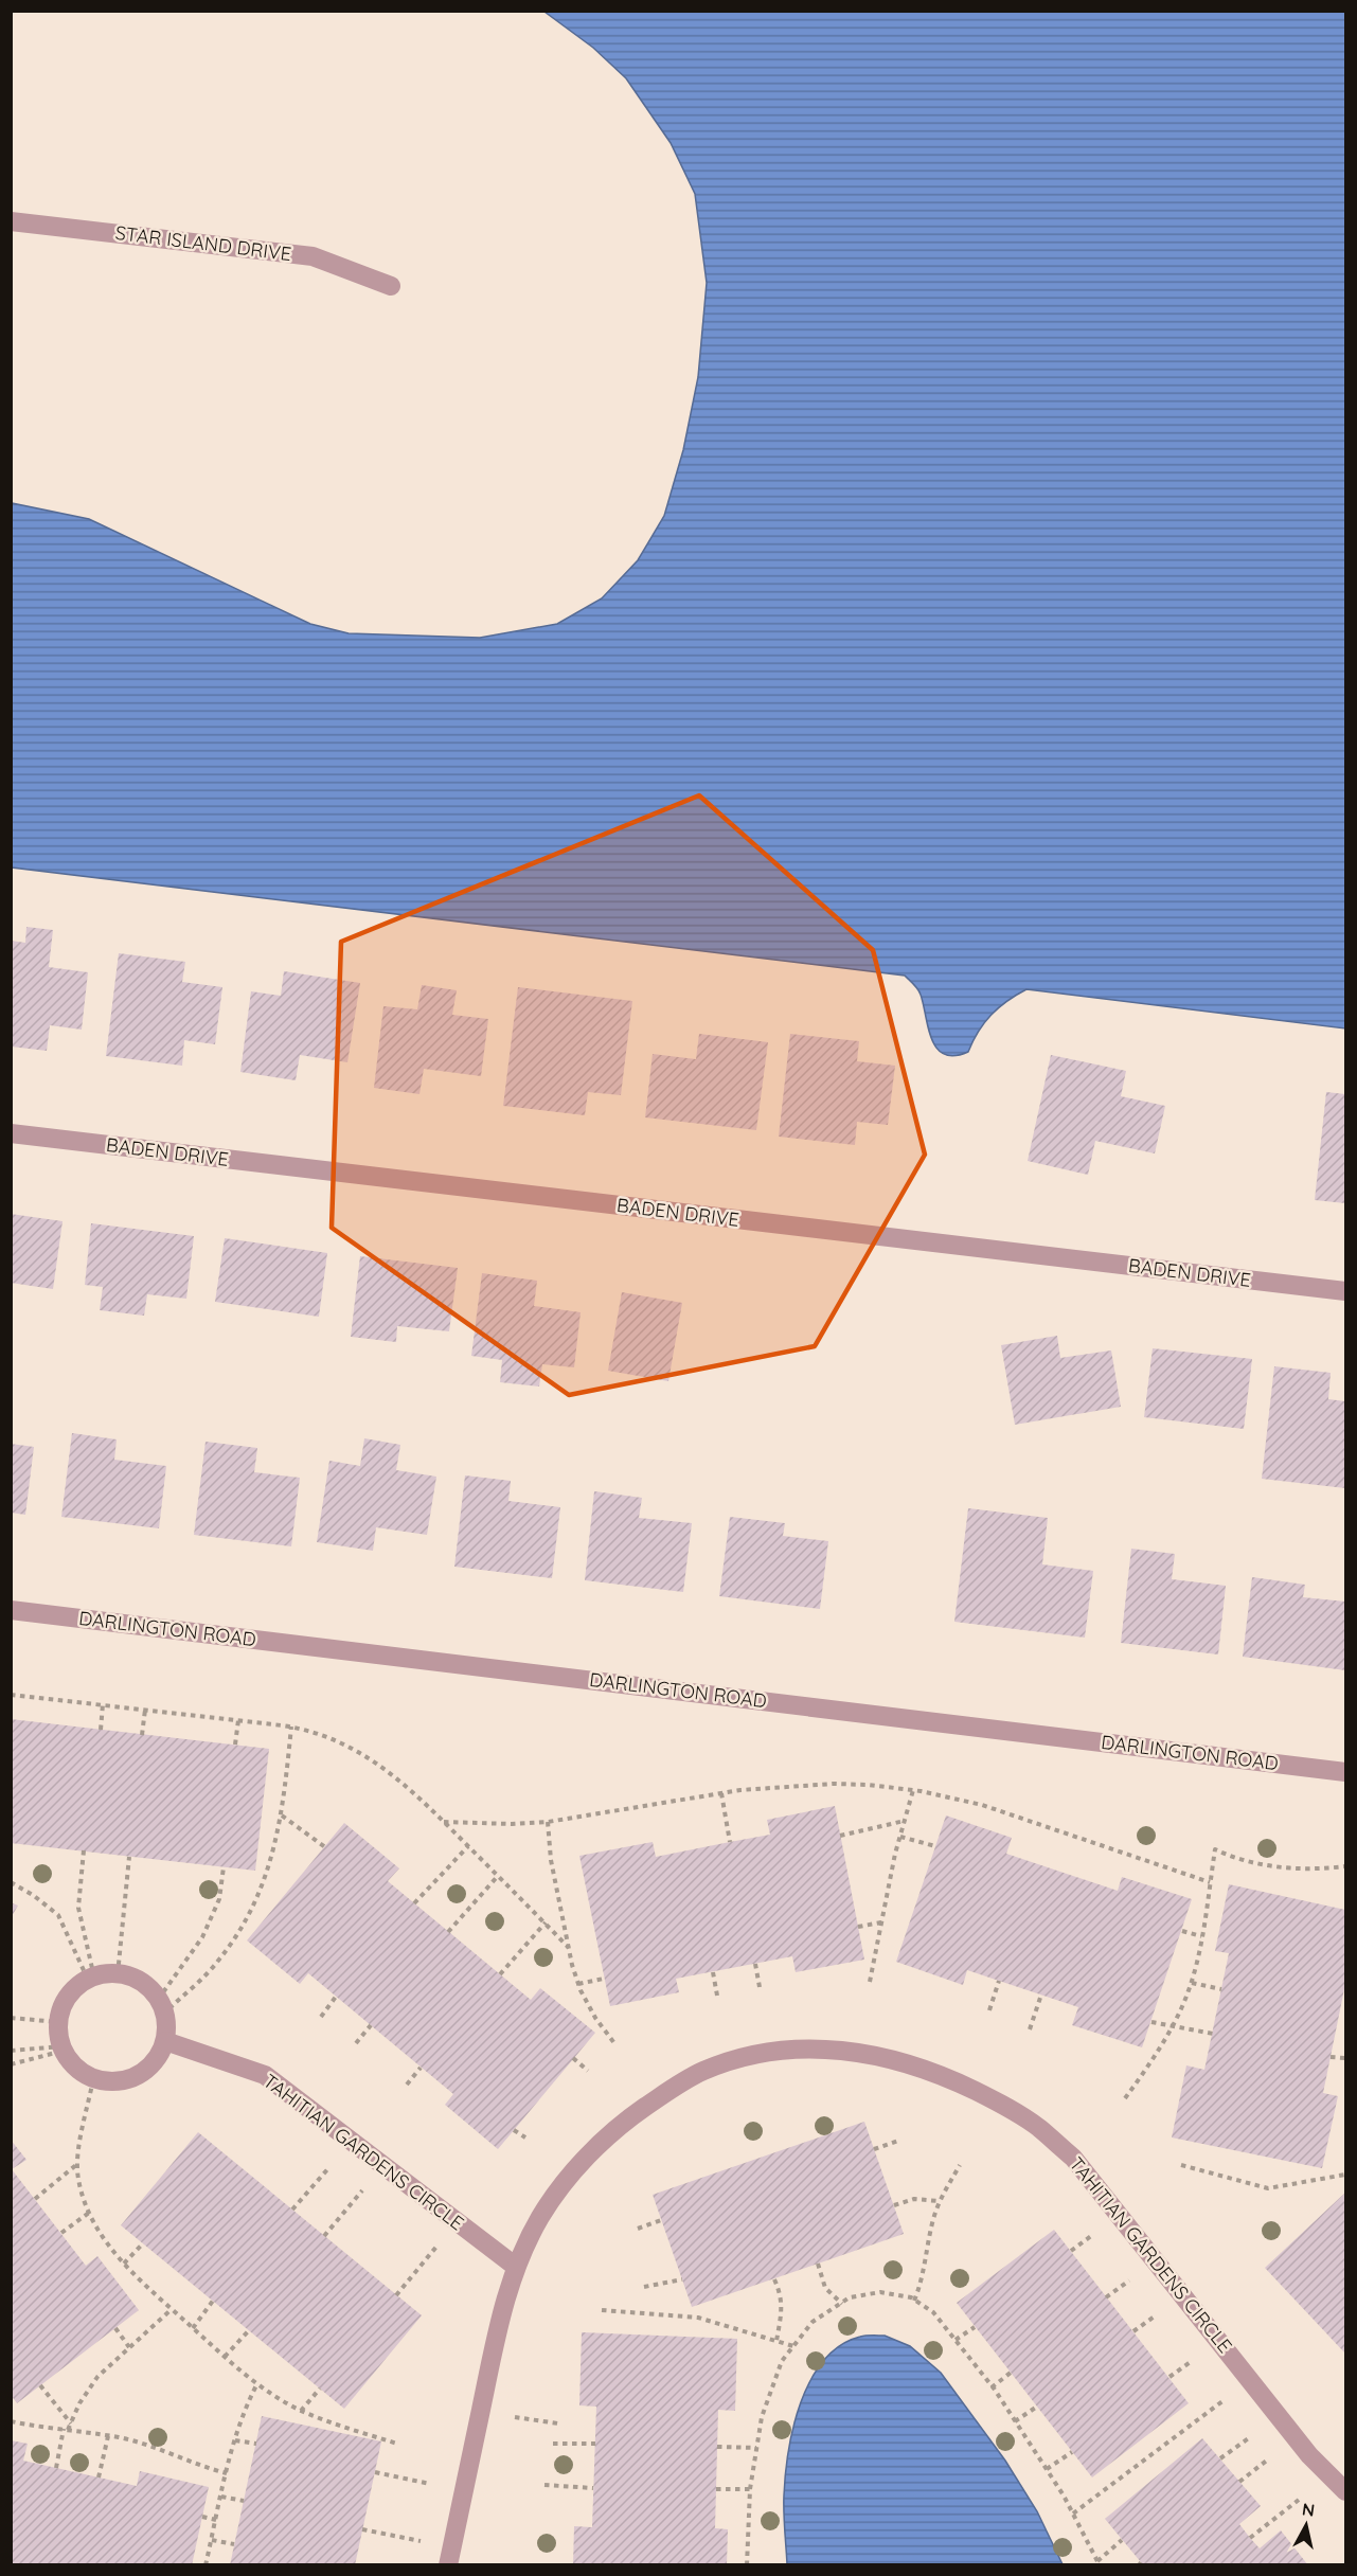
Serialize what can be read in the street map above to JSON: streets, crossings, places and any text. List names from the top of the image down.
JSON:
{
  "streets": {
    "street": [
      "STAR ISLAND DRIVE",
      "BADEN DRIVE",
      "DARLINGTON ROAD",
      "TAHITIAN GARDENS CIRCLE"
    ]
  },
  "north": "top"
}
